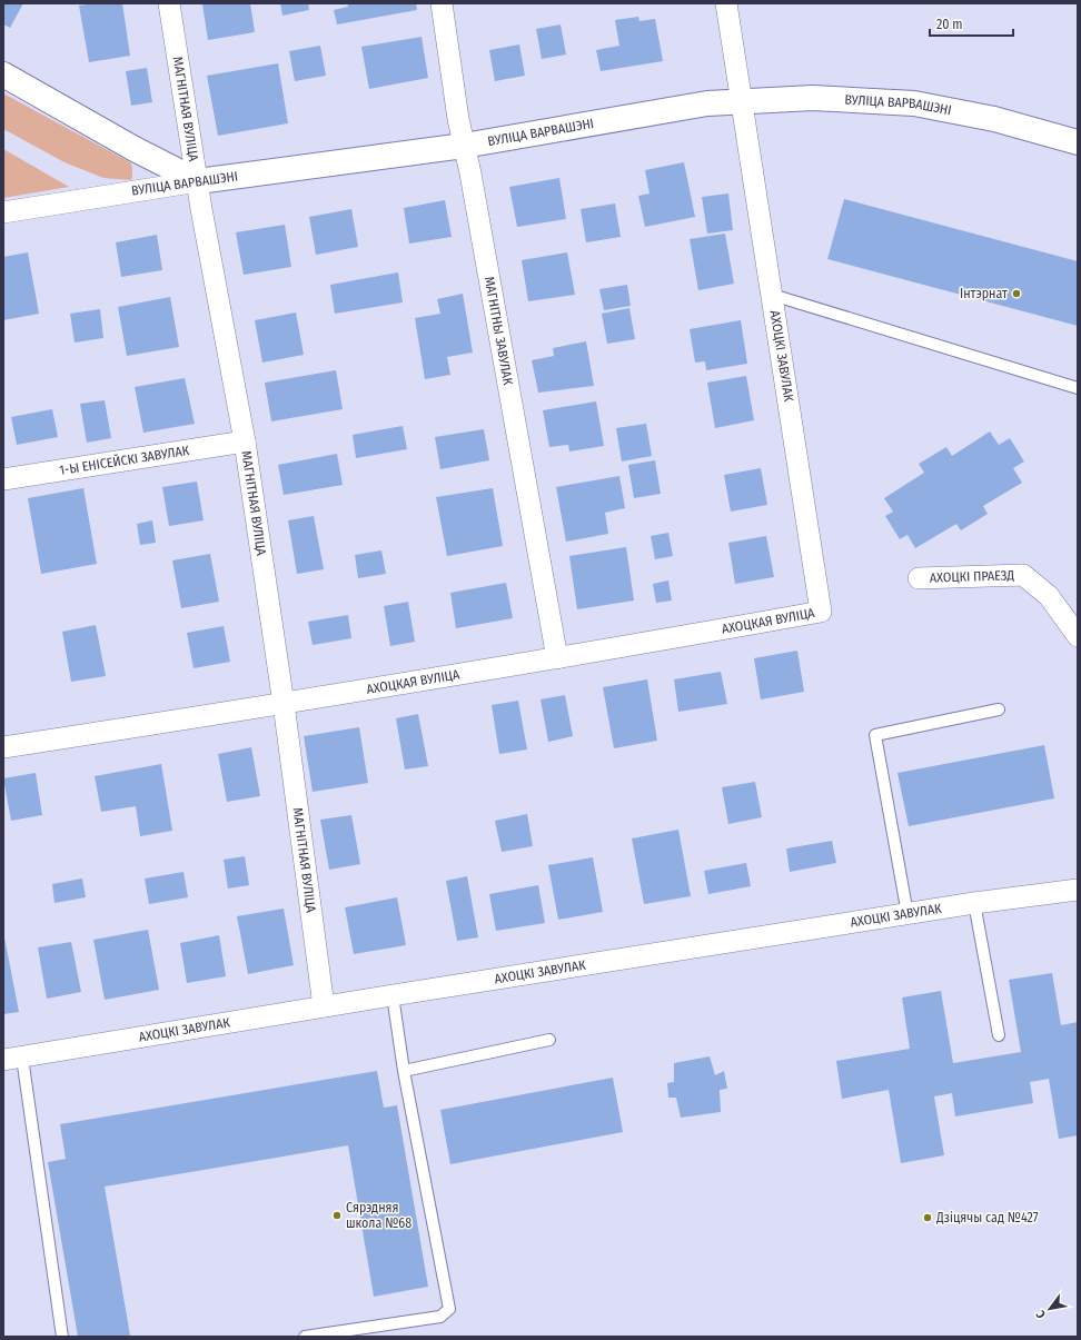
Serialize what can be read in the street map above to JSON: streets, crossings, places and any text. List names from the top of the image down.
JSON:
{
  "streets": {
    "street": [
      "ВУЛІЦА ВАРВАШЭНІ",
      "МАГНІТНАЯ ВУЛІЦА",
      "МАГНІТНЫ ЗАВУЛАК",
      "АХОЦКІ ЗАВУЛАК",
      "1-Ы ЕНІСЕЙСКІ ЗАВУЛАК",
      "АХОЦКІ ПРАЕЗД",
      "АХОЦКАЯ ВУЛІЦА"
    ]
  },
  "crossings": [
    ["ВУЛІЦА ВАРВАШЭНІ", "МАГНІТНАЯ ВУЛІЦА"],
    ["ВУЛІЦА ВАРВАШЭНІ", "МАГНІТНЫ ЗАВУЛАК"],
    ["ВУЛІЦА ВАРВАШЭНІ", "АХОЦКІ ЗАВУЛАК"],
    ["МАГНІТНАЯ ВУЛІЦА", "АХОЦКІ ЗАВУЛАК"],
    ["МАГНІТНАЯ ВУЛІЦА", "1-Ы ЕНІСЕЙСКІ ЗАВУЛАК"],
    ["МАГНІТНАЯ ВУЛІЦА", "АХОЦКАЯ ВУЛІЦА"],
    ["МАГНІТНЫ ЗАВУЛАК", "АХОЦКАЯ ВУЛІЦА"],
    ["АХОЦКІ ЗАВУЛАК", "АХОЦКАЯ ВУЛІЦА"]
  ],
  "places": ["Інтэрнат", "Сярэдняя школа №68", "Дзіцячы сад №427"],
  "scale_bar": "20 m",
  "north": "bottom left"
}
